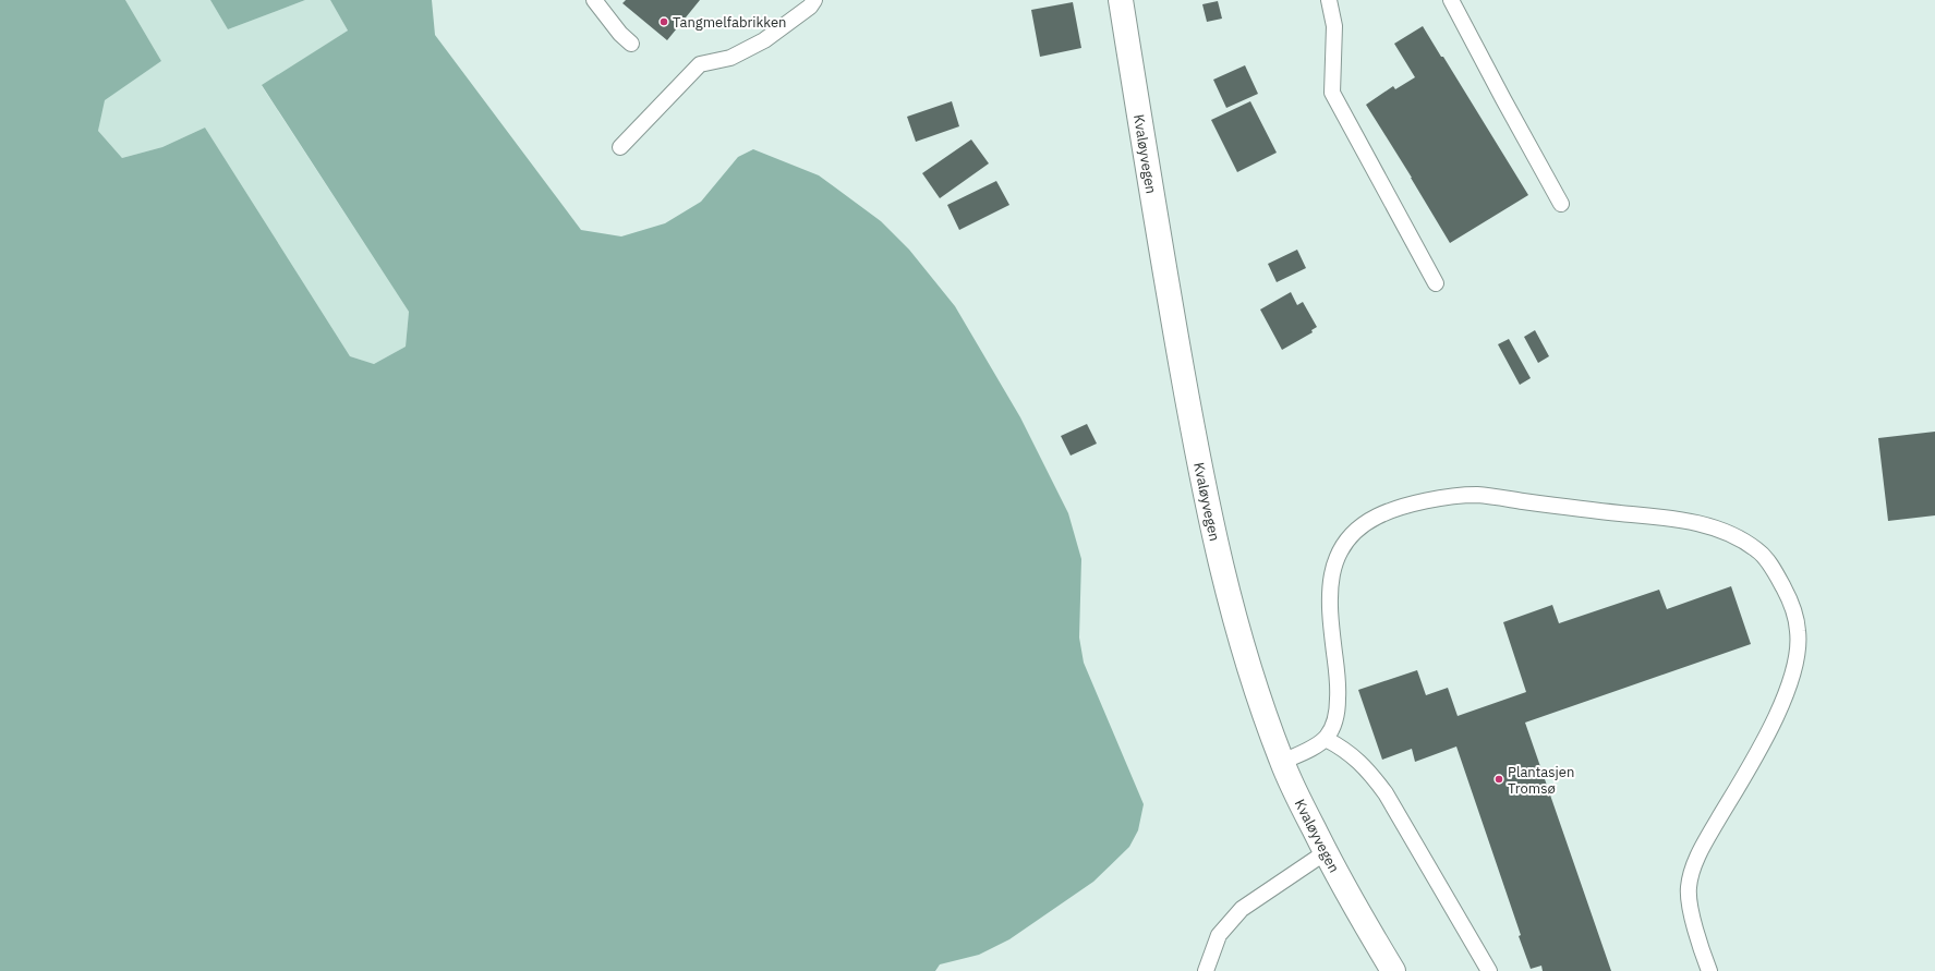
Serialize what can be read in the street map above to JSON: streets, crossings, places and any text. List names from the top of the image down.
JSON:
{
  "streets": {
    "street": ["Kvaløyvegen"]
  },
  "places": ["Tangmelfabrikken", "Plantasjen Tromsø"]
}
